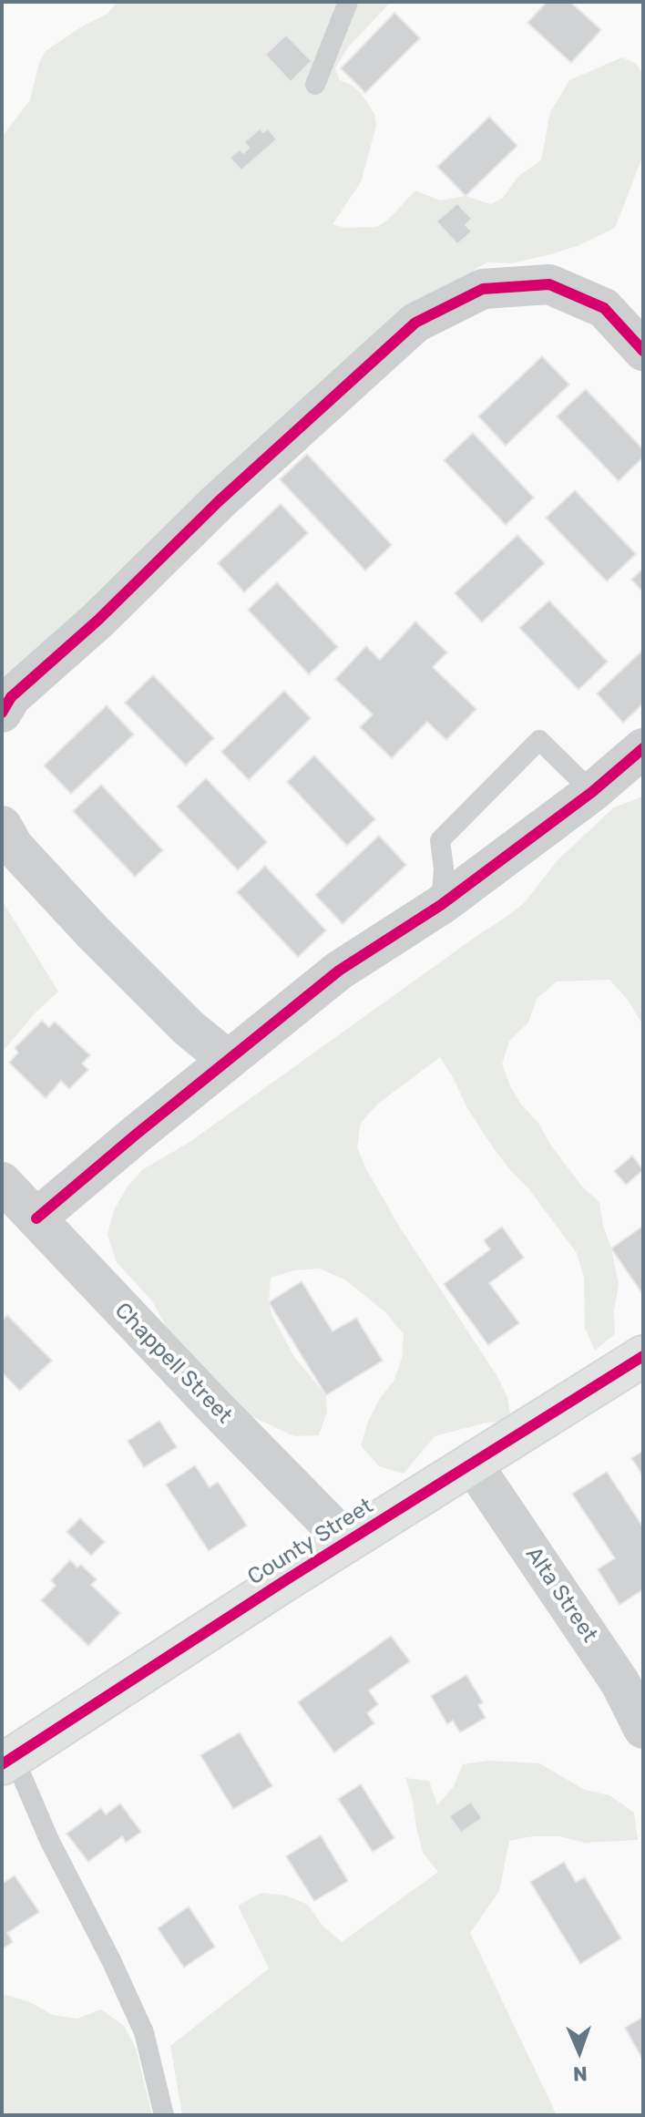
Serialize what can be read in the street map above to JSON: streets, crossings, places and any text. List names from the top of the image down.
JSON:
{
  "streets": {
    "street": ["Chappell Street", "County Street", "Alta Street"]
  },
  "crossings": [
    ["Chappell Street", "County Street"],
    ["County Street", "Alta Street"]
  ],
  "north": "bottom"
}
